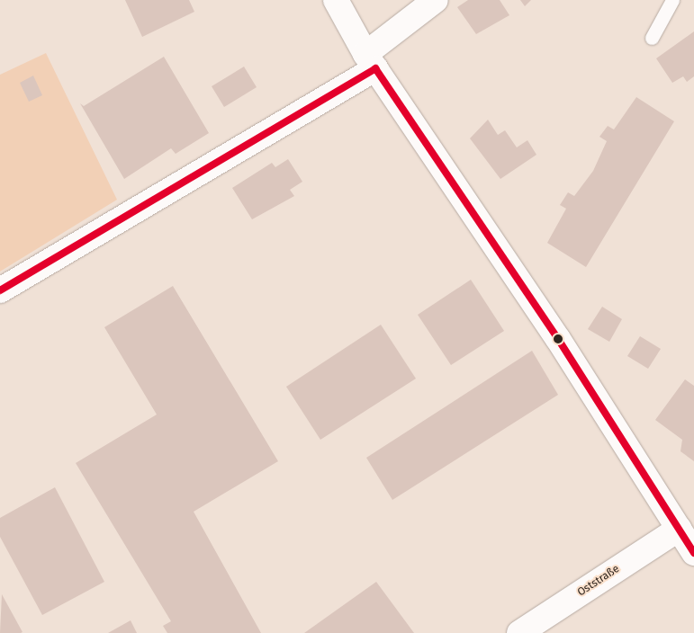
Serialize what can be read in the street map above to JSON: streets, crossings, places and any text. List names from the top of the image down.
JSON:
{
  "streets": {
    "street": ["Oststraße"]
  }
}
